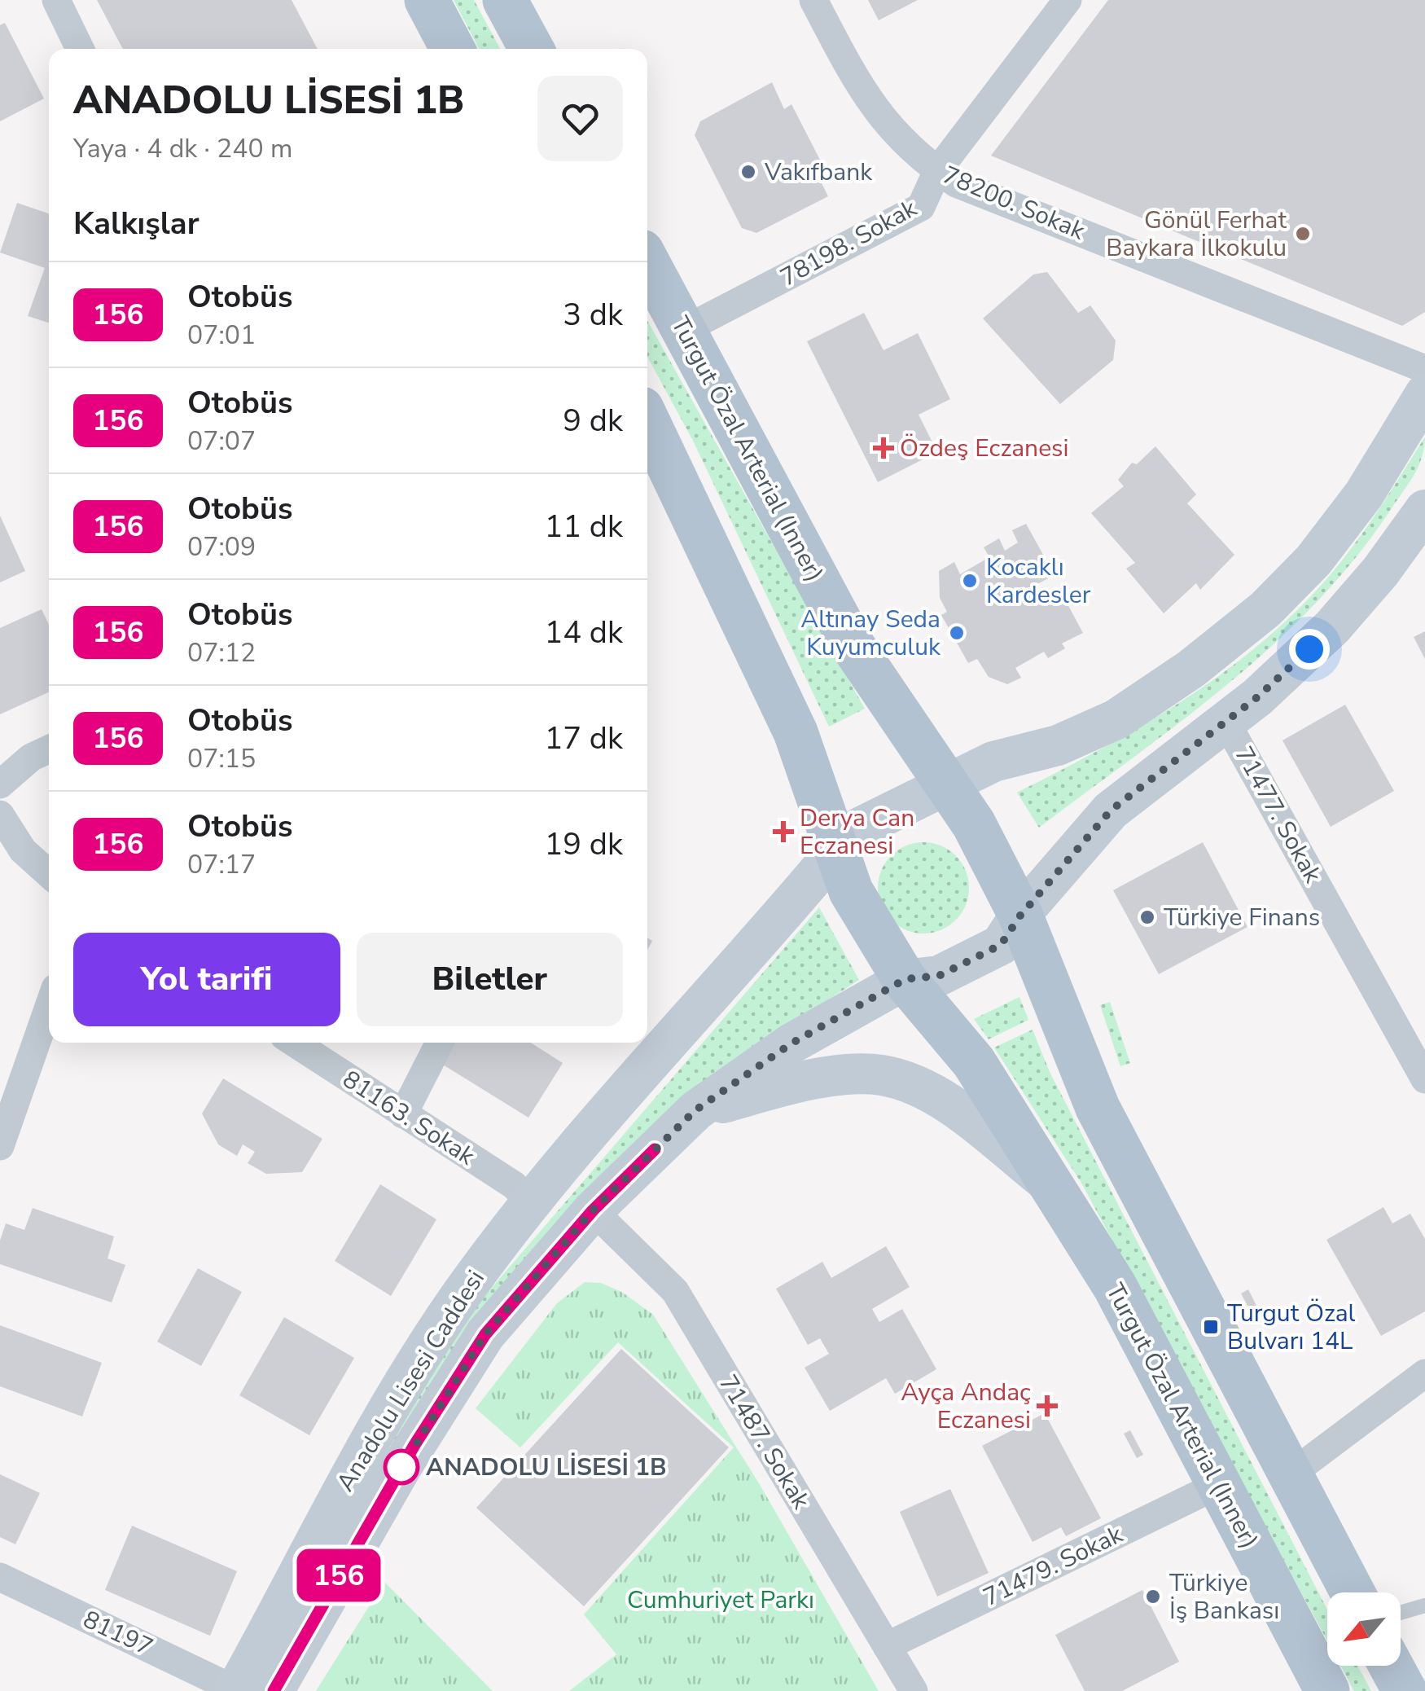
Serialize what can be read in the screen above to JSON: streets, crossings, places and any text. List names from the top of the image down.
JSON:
{
  "streets": {
    "main road": ["Turgut Özal Arterial (Inner)", "Anadolu Lisesi Caddesi"],
    "street": [
      "78200. Sokak",
      "78198. Sokak",
      "71477. Sokak",
      "81163. Sokak",
      "71487. Sokak",
      "71479. Sokak",
      "81197"
    ]
  },
  "crossings": [
    ["78200. Sokak", "78198. Sokak"],
    ["78198. Sokak", "Turgut Özal Arterial (Inner)"],
    ["Turgut Özal Arterial (Inner)", "Anadolu Lisesi Caddesi"],
    ["Turgut Özal Arterial (Inner)", "71479. Sokak"],
    ["81163. Sokak", "Anadolu Lisesi Caddesi"],
    ["Anadolu Lisesi Caddesi", "71487. Sokak"],
    ["Anadolu Lisesi Caddesi", "81197"],
    ["71487. Sokak", "71479. Sokak"]
  ],
  "parks": ["Cumhuriyet Parkı"],
  "places": {
    "other": [
      "Vakıfbank",
      "Gönül Ferhat Baykara İlkokulu",
      "Kocaklı Kardesler",
      "Altınay Seda Kuyumculuk",
      "Türkiye Finans",
      "ANADOLU LİSESİ 1B",
      "Türkiye İş Bankası"
    ],
    "health": ["Özdeş Eczanesi", "Derya Can Eczanesi", "Ayça Andaç Eczanesi"],
    "transit": ["Turgut Özal Bulvarı 14L"]
  },
  "lines": ["bus line 156"],
  "north": "bottom left",
  "page": {
    "on_map": "156",
    "heading": [
      ["ANADOLU LİSESİ 1B", "Yaya · 4 dk · 240 m"],
      "Kalkışlar"
    ],
    "list": [
      {
        "mark": "156",
        "name": "Otobüs",
        "note": "07:01",
        "value": "3 dk"
      },
      {
        "mark": "156",
        "name": "Otobüs",
        "note": "07:07",
        "value": "9 dk"
      },
      {
        "mark": "156",
        "name": "Otobüs",
        "note": "07:09",
        "value": "11 dk"
      },
      {
        "mark": "156",
        "name": "Otobüs",
        "note": "07:12",
        "value": "14 dk"
      },
      {
        "mark": "156",
        "name": "Otobüs",
        "note": "07:15",
        "value": "17 dk"
      },
      {
        "mark": "156",
        "name": "Otobüs",
        "note": "07:17",
        "value": "19 dk"
      }
    ],
    "buttons": ["Yol tarifi", "Biletler"]
  }
}
